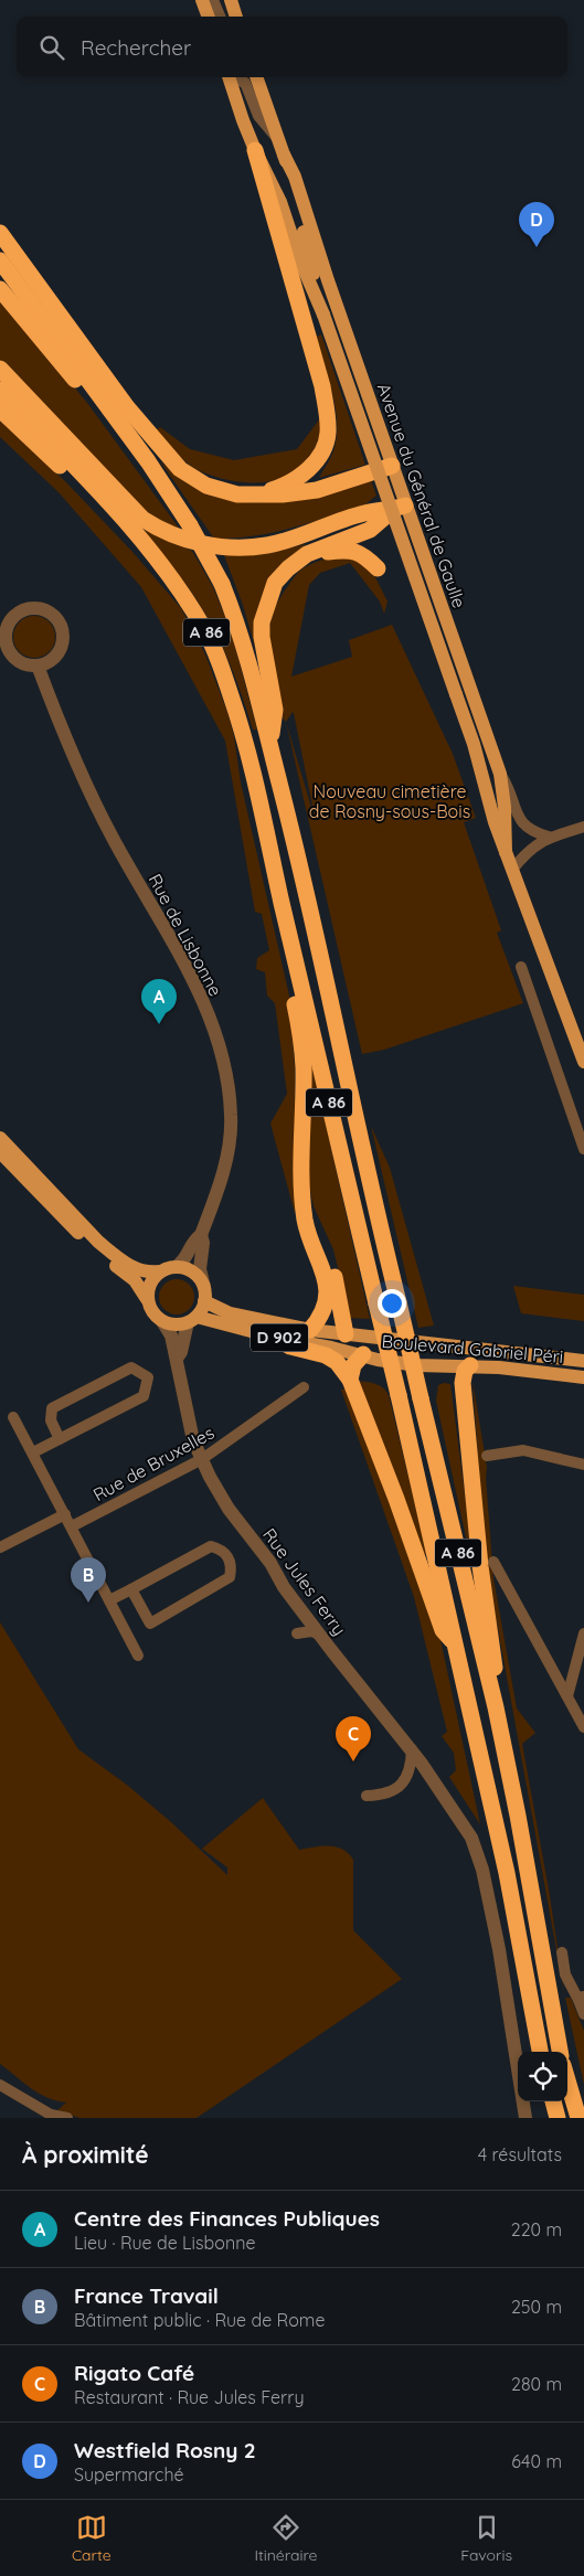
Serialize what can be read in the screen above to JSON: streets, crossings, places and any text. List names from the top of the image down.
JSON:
{
  "streets": {
    "highway": ["A 86"],
    "main road": ["Avenue du Général de Gaulle", "D 902", "Boulevard Gabriel Péri"],
    "street": ["Rue de Lisbonne", "Rue de Bruxelles", "Rue Jules Ferry"]
  },
  "crossings": [
    ["Rue de Lisbonne", "Boulevard Gabriel Péri"],
    ["Rue de Lisbonne", "Rue Jules Ferry"],
    ["Boulevard Gabriel Péri", "Rue Jules Ferry"],
    ["Rue de Bruxelles", "Rue Jules Ferry"]
  ],
  "parks": ["Nouveau cimetière de Rosny-sous-Bois"],
  "page": {
    "search": "Rechercher",
    "pins": [
      "D",
      "A",
      "B",
      "C"
    ],
    "heading": ["À proximité", "4 résultats"],
    "list": [
      {
        "mark": "A",
        "name": "Centre des Finances Publiques",
        "note": "Lieu · Rue de Lisbonne",
        "value": "220 m"
      },
      {
        "mark": "B",
        "name": "France Travail",
        "note": "Bâtiment public · Rue de Rome",
        "value": "250 m"
      },
      {
        "mark": "C",
        "name": "Rigato Café",
        "note": "Restaurant · Rue Jules Ferry",
        "value": "280 m"
      },
      {
        "mark": "D",
        "name": "Westfield Rosny 2",
        "note": "Supermarché",
        "value": "640 m"
      }
    ],
    "nav": ["Carte", "Itinéraire", "Favoris"]
  }
}
